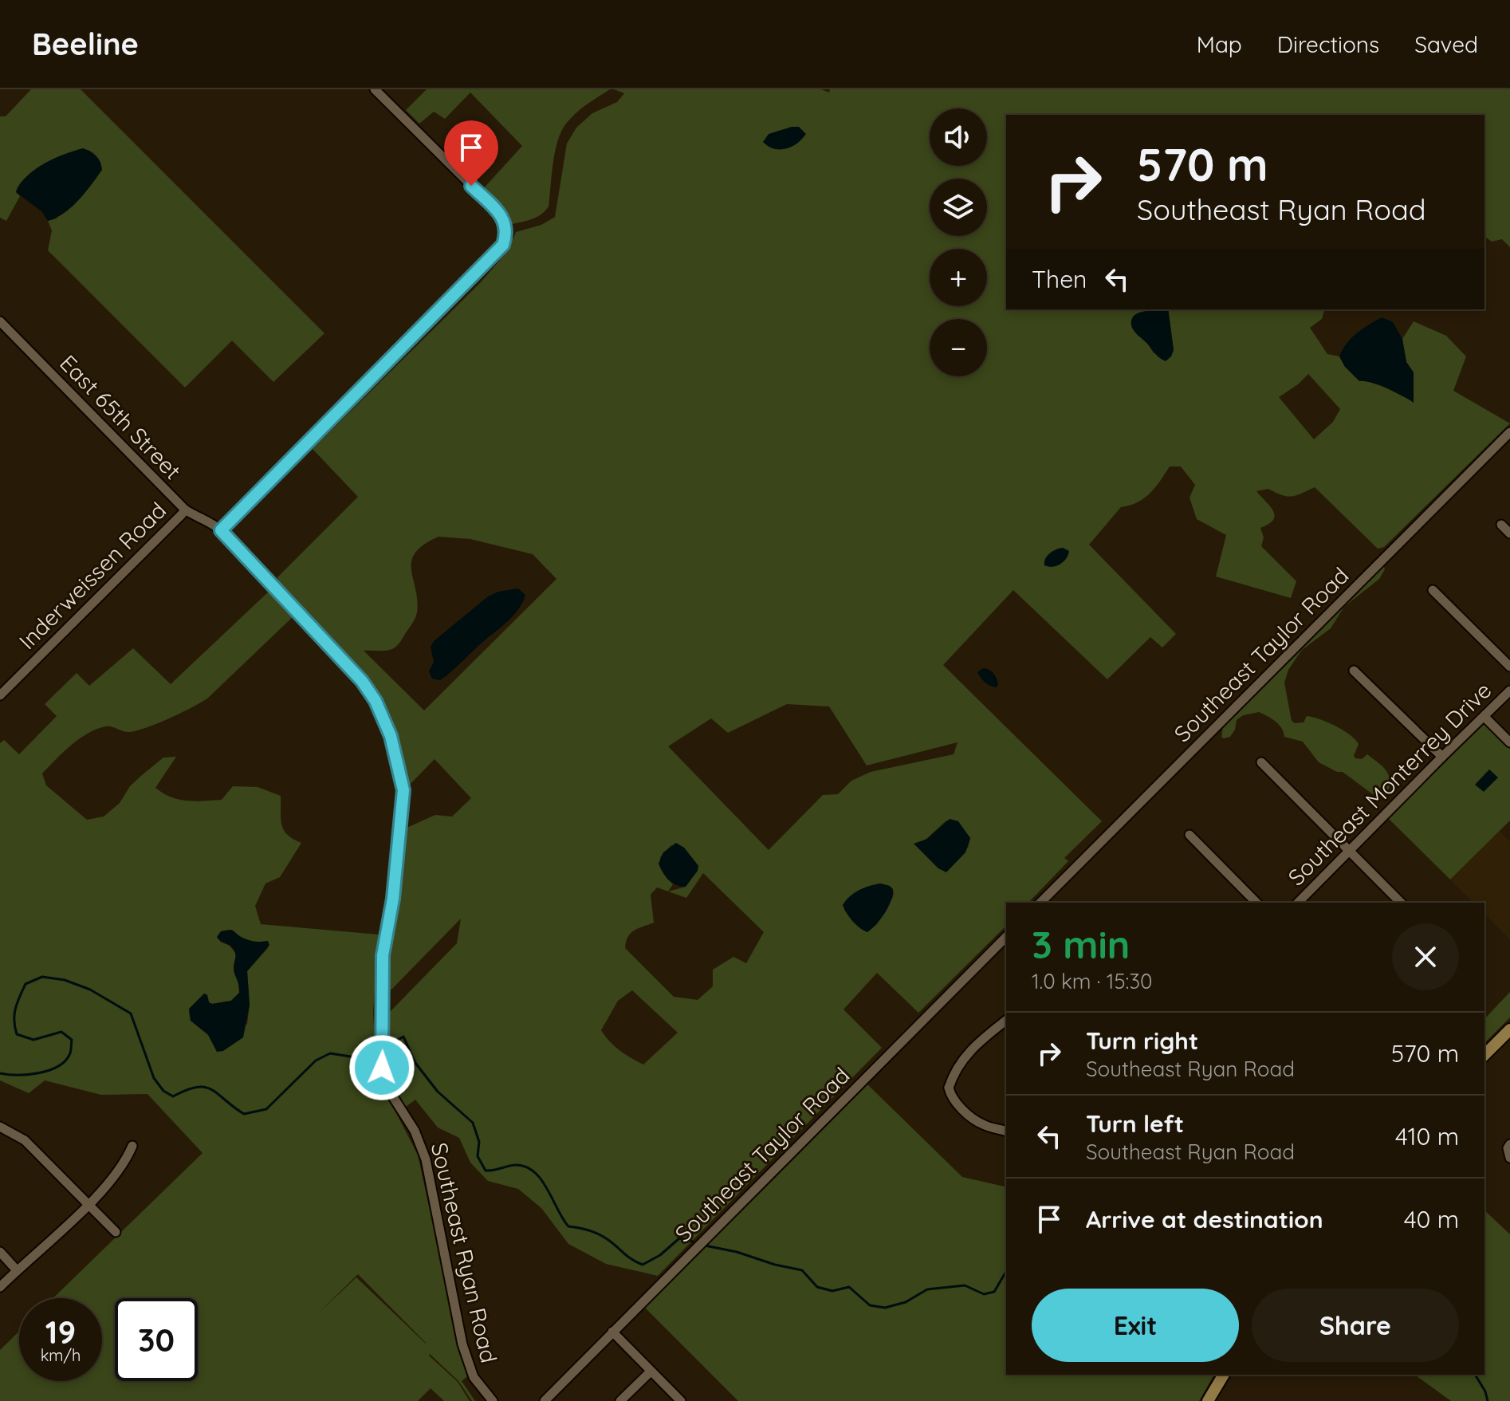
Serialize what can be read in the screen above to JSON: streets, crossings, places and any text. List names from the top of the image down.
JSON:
{
  "streets": {
    "street": [
      "East 65th Street",
      "Inderweissen Road",
      "Southeast Taylor Road",
      "Southeast Monterrey Drive",
      "Southeast Ryan Road"
    ]
  },
  "crossings": [
    ["East 65th Street", "Inderweissen Road"],
    ["East 65th Street", "Southeast Ryan Road"]
  ],
  "page": {
    "header": "Beeline",
    "nav": ["Map", "Directions", "Saved"],
    "map_buttons": ["+", "−"],
    "turn": ["570 m", "Southeast Ryan Road"],
    "then": "Then",
    "heading": ["3 min", "1.0 km · 15:30"],
    "list": [
      {
        "name": "Turn right",
        "note": "Southeast Ryan Road",
        "value": "570 m"
      },
      {
        "name": "Turn left",
        "note": "Southeast Ryan Road",
        "value": "410 m"
      },
      {
        "name": "Arrive at destination",
        "value": "40 m"
      }
    ],
    "buttons": ["Exit", "Share"],
    "speed": "19 km/h",
    "limit": "30"
  }
}
